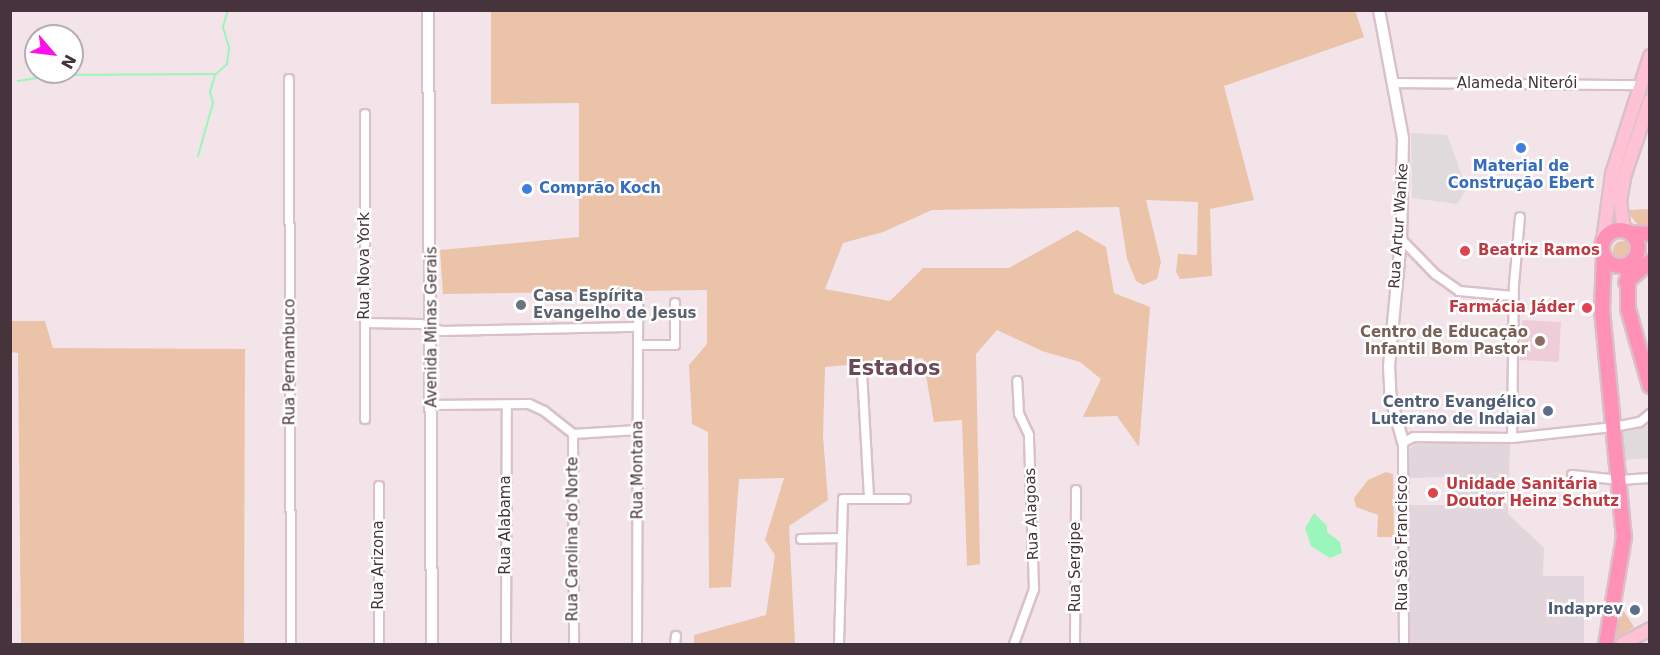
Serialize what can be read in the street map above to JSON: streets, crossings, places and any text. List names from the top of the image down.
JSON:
{
  "streets": {
    "street": [
      "Alameda Niterói",
      "Rua Artur Wanke",
      "Rua Nova York",
      "Avenida Minas Gerais",
      "Rua Pernambuco",
      "Rua Montana",
      "Rua Alagoas",
      "Rua Alabama",
      "Rua Carolina do Norte",
      "Rua São Francisco",
      "Rua Arizona",
      "Rua Sergipe"
    ]
  },
  "crossings": [
    ["Alameda Niterói", "Rua Artur Wanke"],
    ["Rua Artur Wanke", "Rua São Francisco"]
  ],
  "districts": ["Estados"],
  "places": [
    "Material de Construção Ebert",
    "Comprão Koch",
    "Beatriz Ramos",
    "Casa Espírita Evangelho de Jesus",
    "Farmácia Jáder",
    "Centro de Educação Infantil Bom Pastor",
    "Centro Evangélico Luterano de Indaial",
    "Unidade Sanitária Doutor Heinz Schutz",
    "Indaprev"
  ],
  "north": "bottom right"
}
